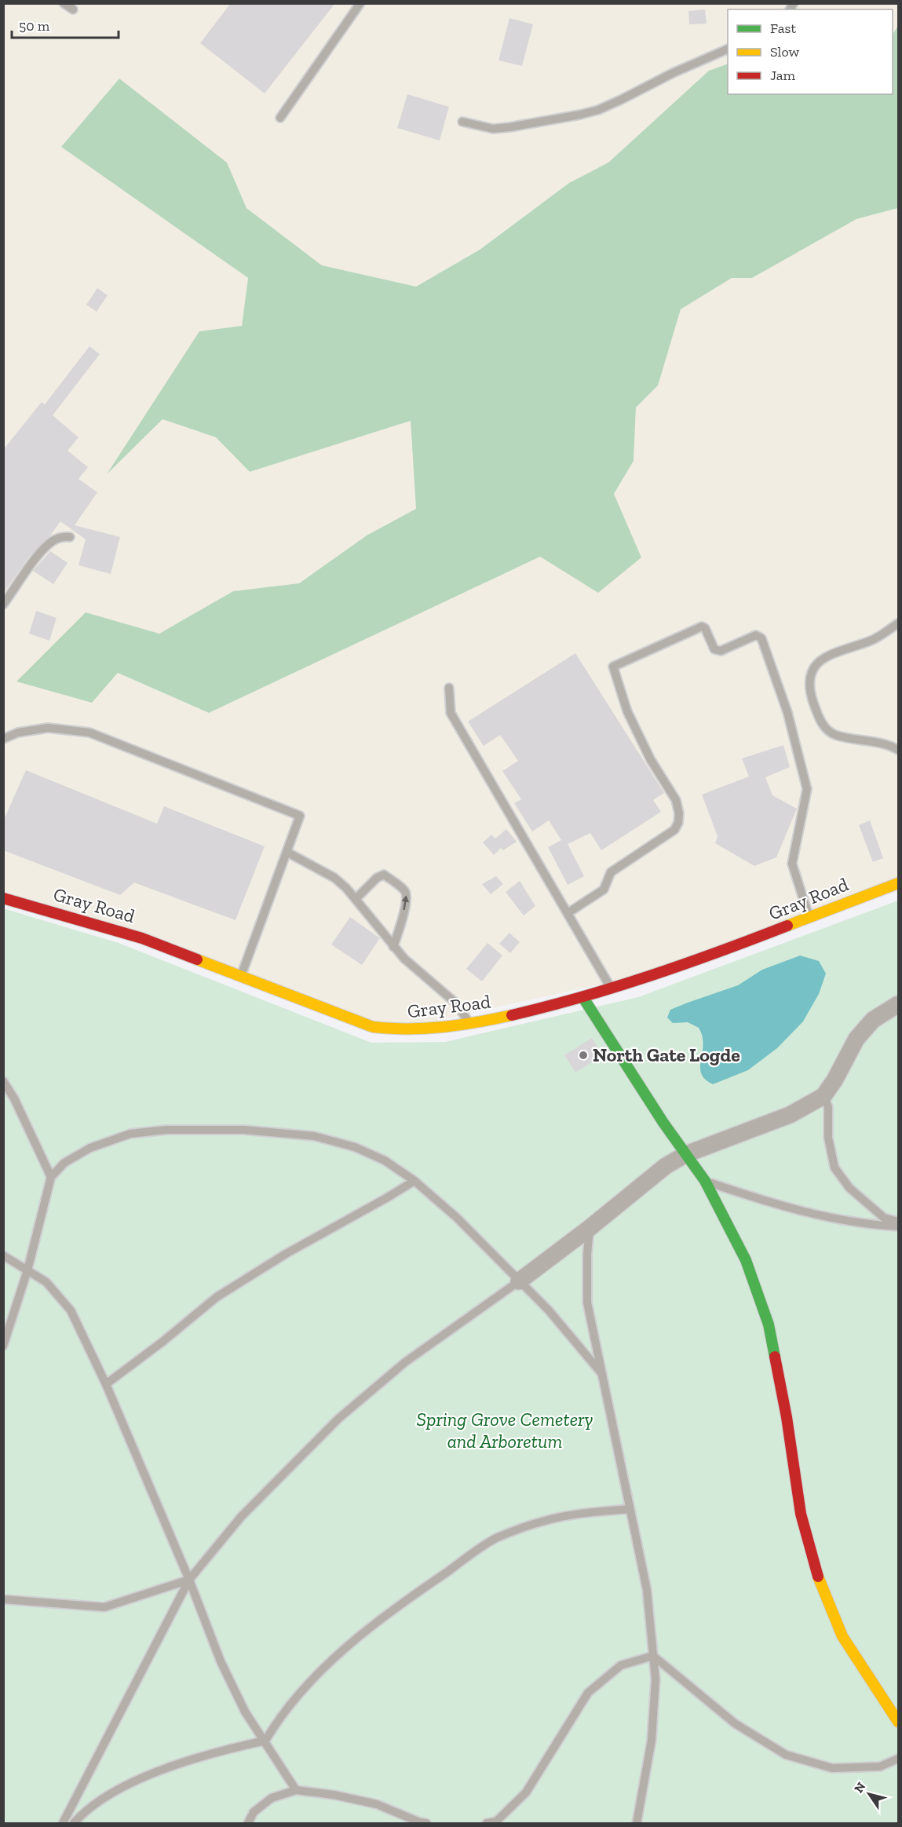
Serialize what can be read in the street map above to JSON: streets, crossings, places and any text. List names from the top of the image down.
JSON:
{
  "streets": {
    "street": ["Gray Road"]
  },
  "parks": ["Spring Grove Cemetery and Arboretum"],
  "places": ["North Gate Logde"],
  "legend": ["Fast", "Slow", "Jam"],
  "scale_bar": "50 m",
  "north": "top left"
}
